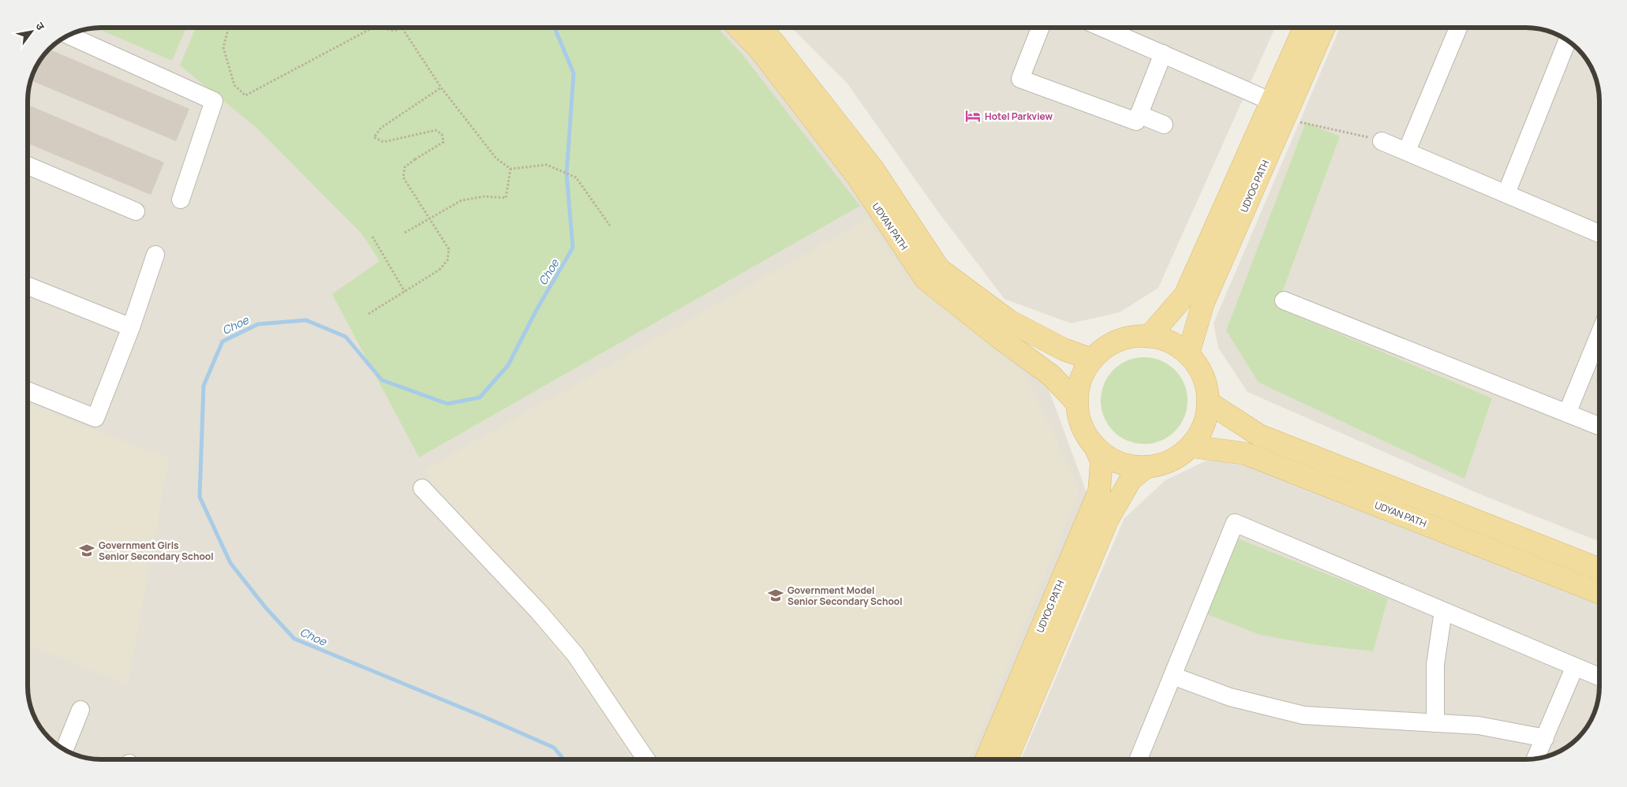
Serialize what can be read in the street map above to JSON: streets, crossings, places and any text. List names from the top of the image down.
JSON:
{
  "streets": {
    "main road": ["UDYOG PATH", "UDYAN PATH"]
  },
  "crossings": [
    ["UDYOG PATH", "UDYAN PATH"]
  ],
  "water": ["Choe"],
  "places": {
    "hotel": ["Hotel Parkview"],
    "school or university": ["Government Girls Senior Secondary School", "Government Model Senior Secondary School"]
  },
  "north": "top right"
}
